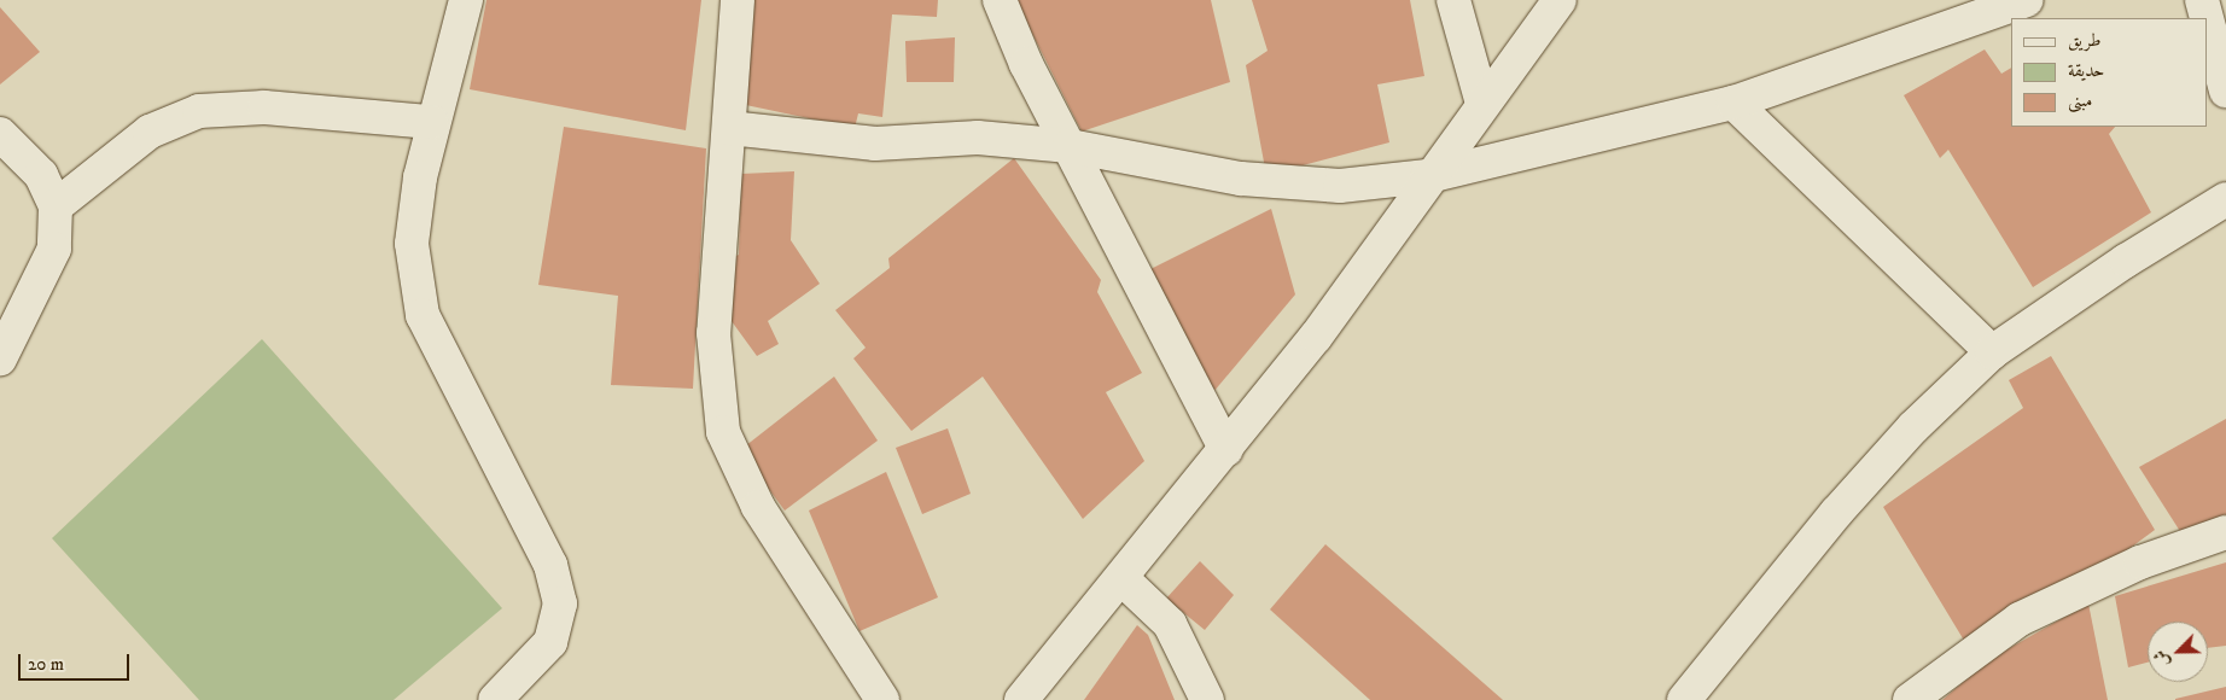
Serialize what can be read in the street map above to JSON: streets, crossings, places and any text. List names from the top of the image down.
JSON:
{
  "legend": ["طريق", "حديقة", "مبنى"],
  "scale_bar": "20 m",
  "north": "bottom left"
}
